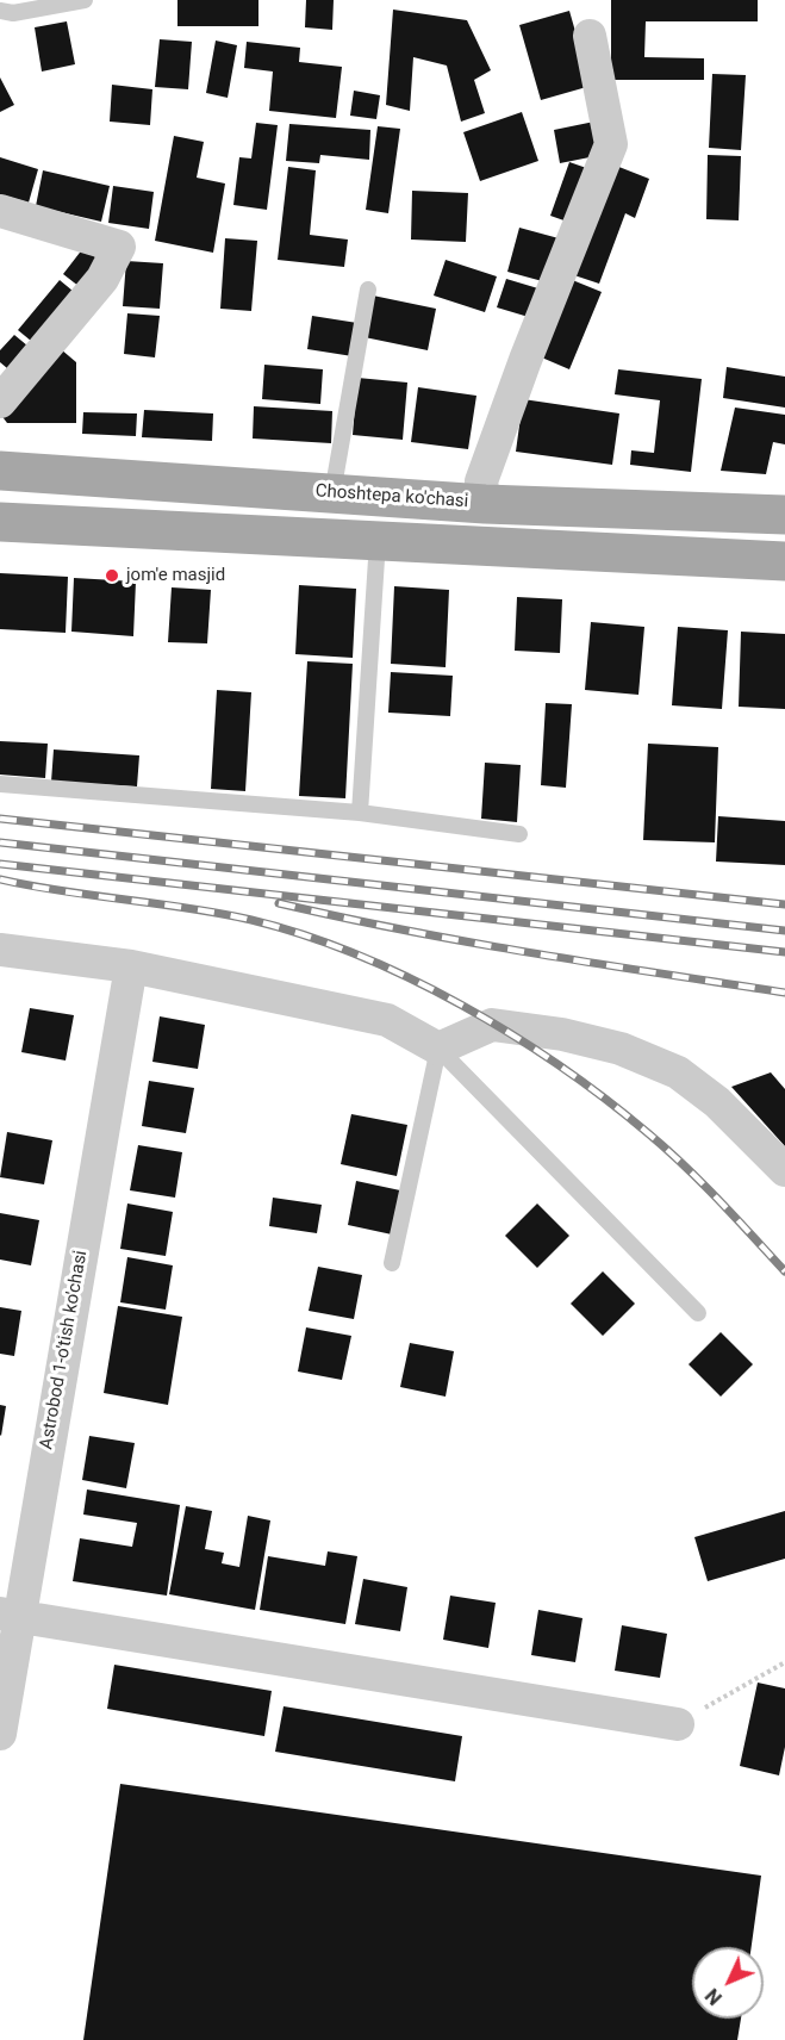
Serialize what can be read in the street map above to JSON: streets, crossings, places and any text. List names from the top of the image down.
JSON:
{
  "streets": {
    "main road": ["Choshtepa ko'chasi"],
    "street": ["Astrobod 1-o'tish ko'chasi"]
  },
  "places": ["jom'e masjid"],
  "north": "bottom left"
}
